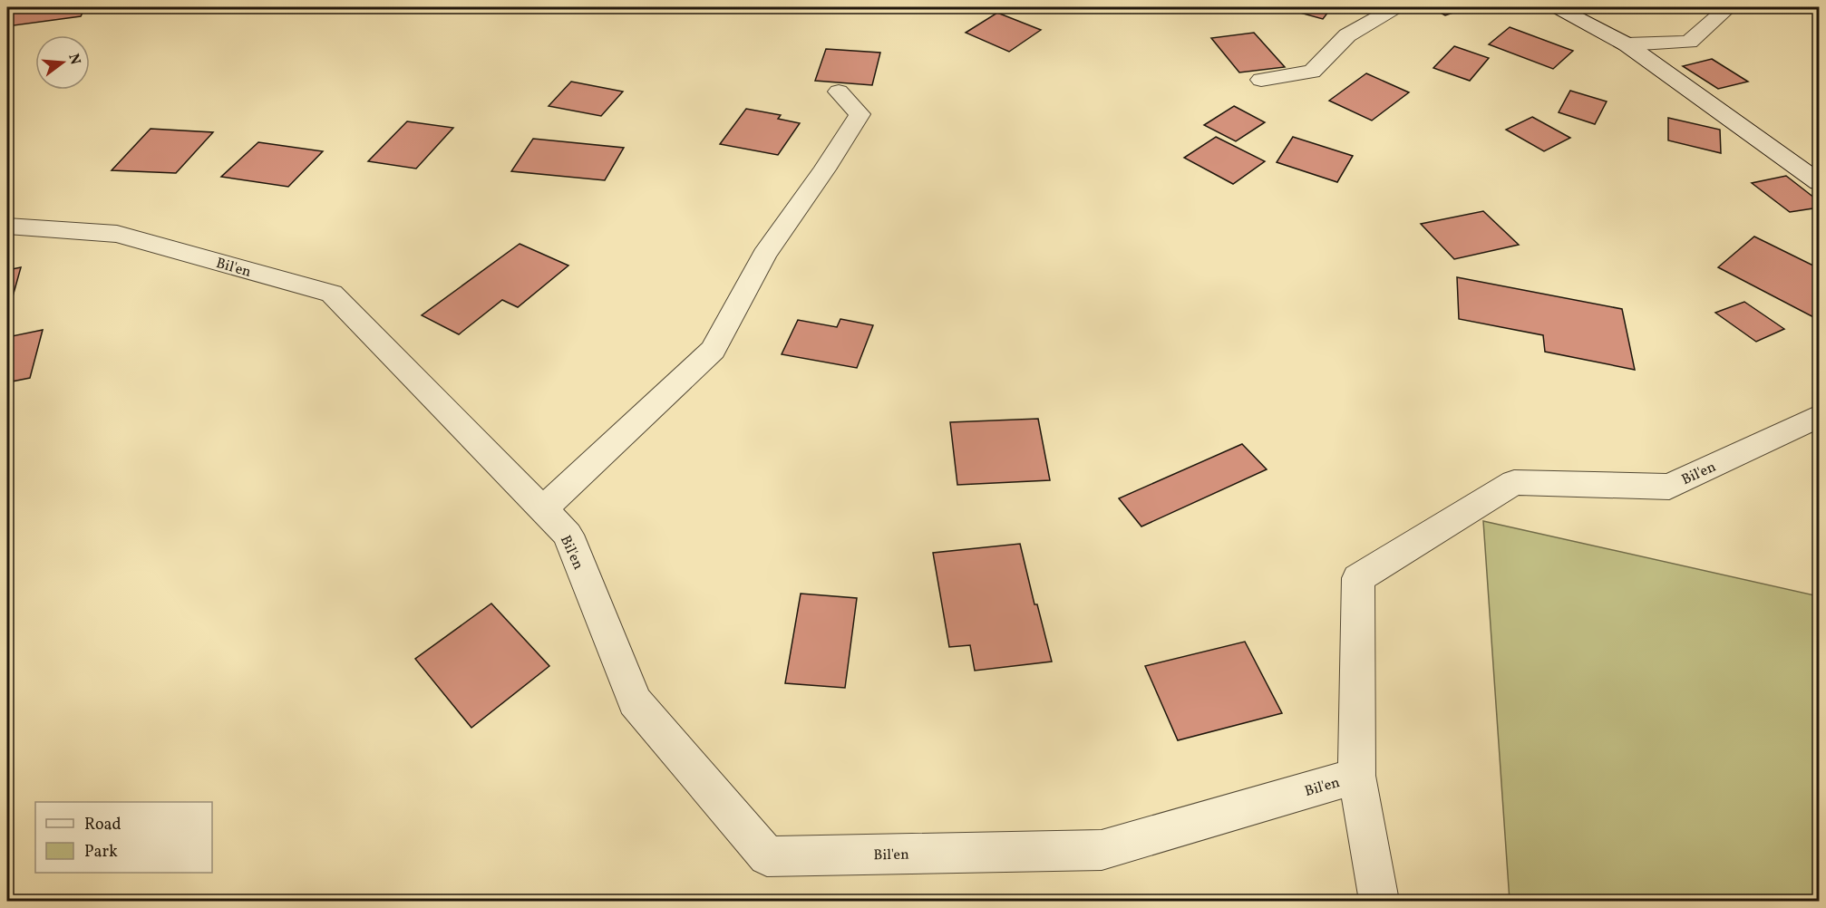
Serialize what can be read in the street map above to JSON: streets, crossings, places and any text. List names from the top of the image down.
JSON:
{
  "streets": {
    "street": ["Bil'en"]
  },
  "legend": ["Road", "Park"],
  "north": "right"
}
